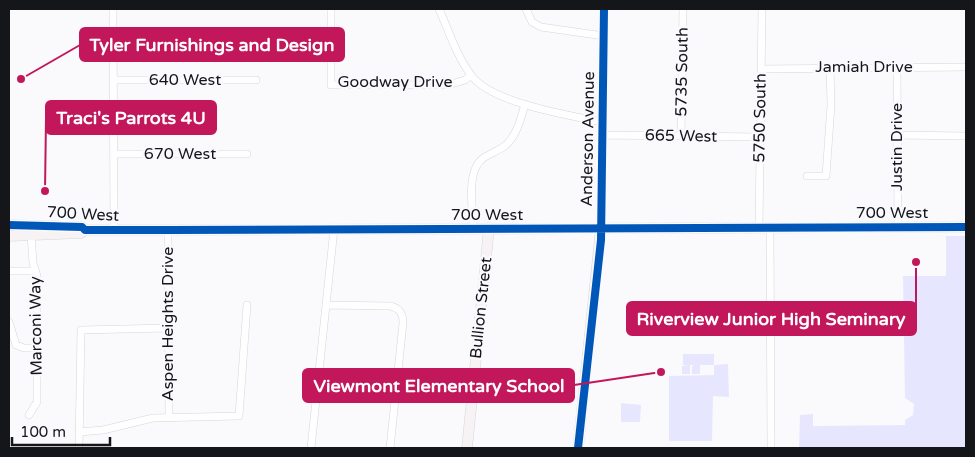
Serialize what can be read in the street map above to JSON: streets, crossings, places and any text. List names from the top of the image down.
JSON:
{
  "streets": {
    "main road": ["Anderson Avenue", "700 West", "Bullion Street"],
    "street": [
      "Jamiah Drive",
      "5735 South",
      "640 West",
      "Goodway Drive",
      "5750 South",
      "665 West",
      "Justin Drive",
      "670 West",
      "Aspen Heights Drive",
      "Marconi Way"
    ]
  },
  "crossings": [
    ["Jamiah Drive", "5750 South"],
    ["Jamiah Drive", "Justin Drive"],
    ["5735 South", "665 West"],
    ["5750 South", "665 West"],
    ["5750 South", "700 West"],
    ["665 West", "Anderson Avenue"],
    ["Anderson Avenue", "700 West"],
    ["Justin Drive", "700 West"],
    ["700 West", "Bullion Street"],
    ["700 West", "Aspen Heights Drive"],
    ["700 West", "Marconi Way"]
  ],
  "places": [
    "Tyler Furnishings and Design",
    "Traci's Parrots 4U",
    "Riverview Junior High Seminary",
    "Viewmont Elementary School"
  ],
  "scale_bar": "100 m"
}
